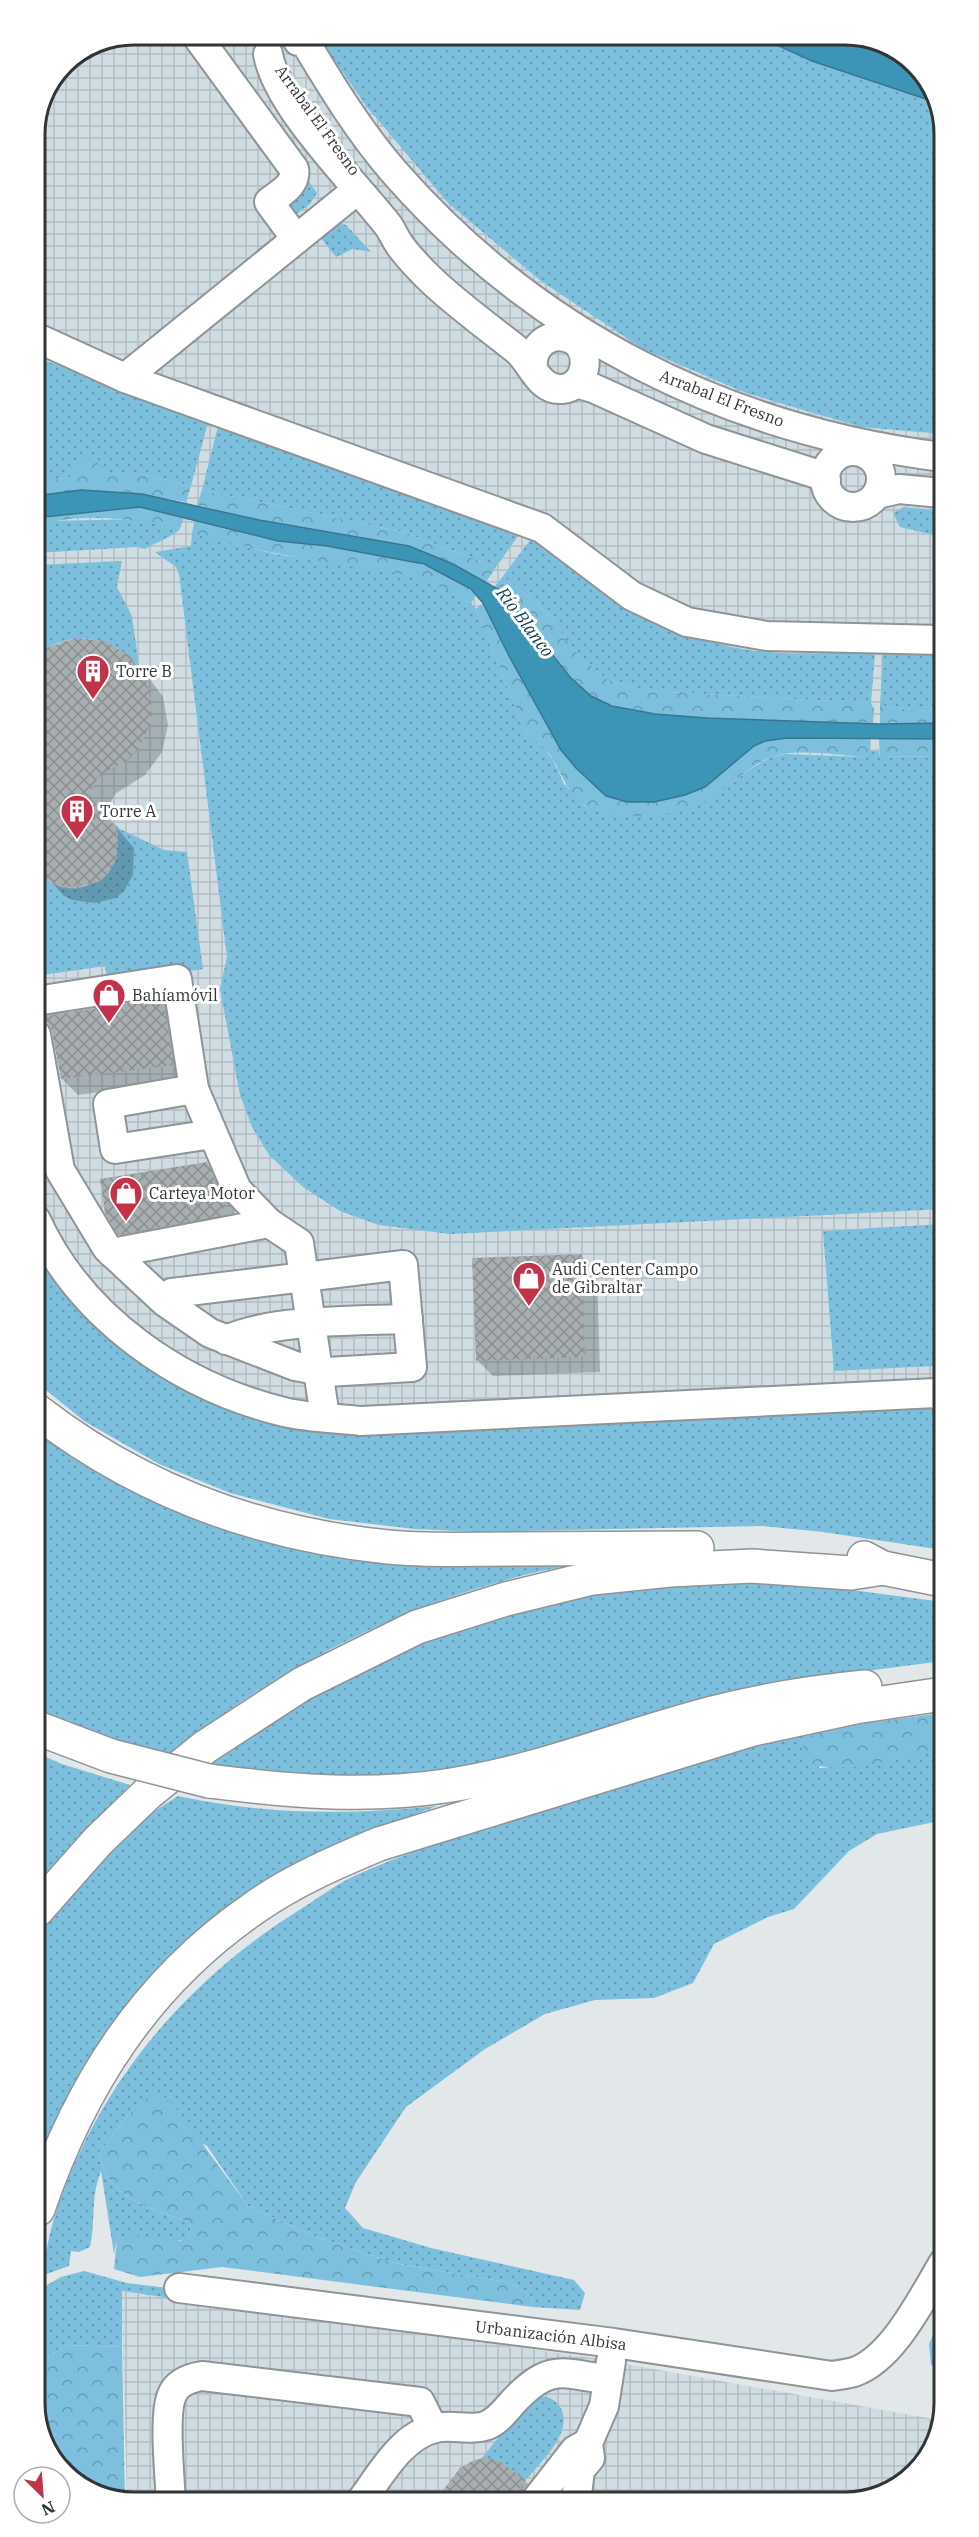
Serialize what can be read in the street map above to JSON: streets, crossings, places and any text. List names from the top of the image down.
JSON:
{
  "streets": {
    "street": ["Arrabal El Fresno", "Urbanización Albisa"]
  },
  "water": ["Río Blanco"],
  "places": {
    "building": ["Torre B", "Torre A"],
    "shop": ["Bahíamóvil", "Carteya Motor", "Audi Center Campo de Gibraltar"]
  },
  "north": "bottom right"
}
